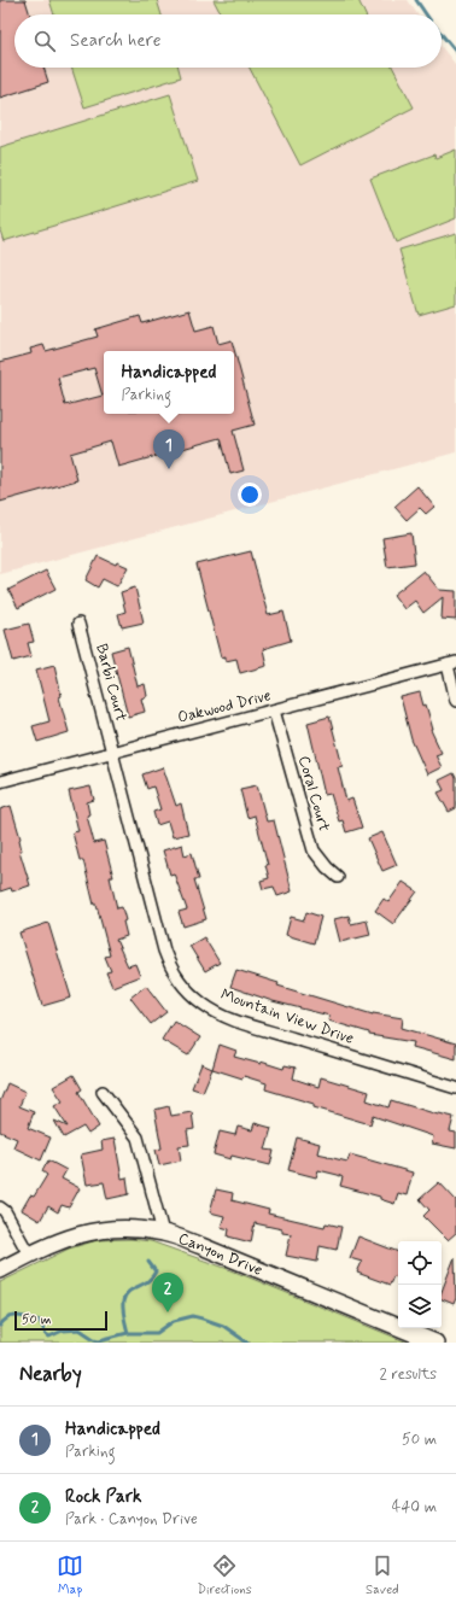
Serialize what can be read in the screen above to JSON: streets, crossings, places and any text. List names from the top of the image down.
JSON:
{
  "streets": {
    "street": [
      "Barbi Court",
      "Oakwood Drive",
      "Coral Court",
      "Mountain View Drive",
      "Canyon Drive"
    ]
  },
  "crossings": [
    ["Barbi Court", "Oakwood Drive"],
    ["Barbi Court", "Mountain View Drive"],
    ["Oakwood Drive", "Coral Court"],
    ["Oakwood Drive", "Mountain View Drive"]
  ],
  "scale_bar": "50 m",
  "page": {
    "search": "Search here",
    "popup": ["Handicapped", "Parking"],
    "pins": ["1", "2"],
    "scale": "50 m",
    "heading": ["Nearby", "2 results"],
    "list": [
      {
        "mark": "1",
        "name": "Handicapped",
        "note": "Parking",
        "value": "50 m"
      },
      {
        "mark": "2",
        "name": "Rock Park",
        "note": "Park · Canyon Drive",
        "value": "440 m"
      }
    ],
    "nav": ["Map", "Directions", "Saved"]
  }
}
